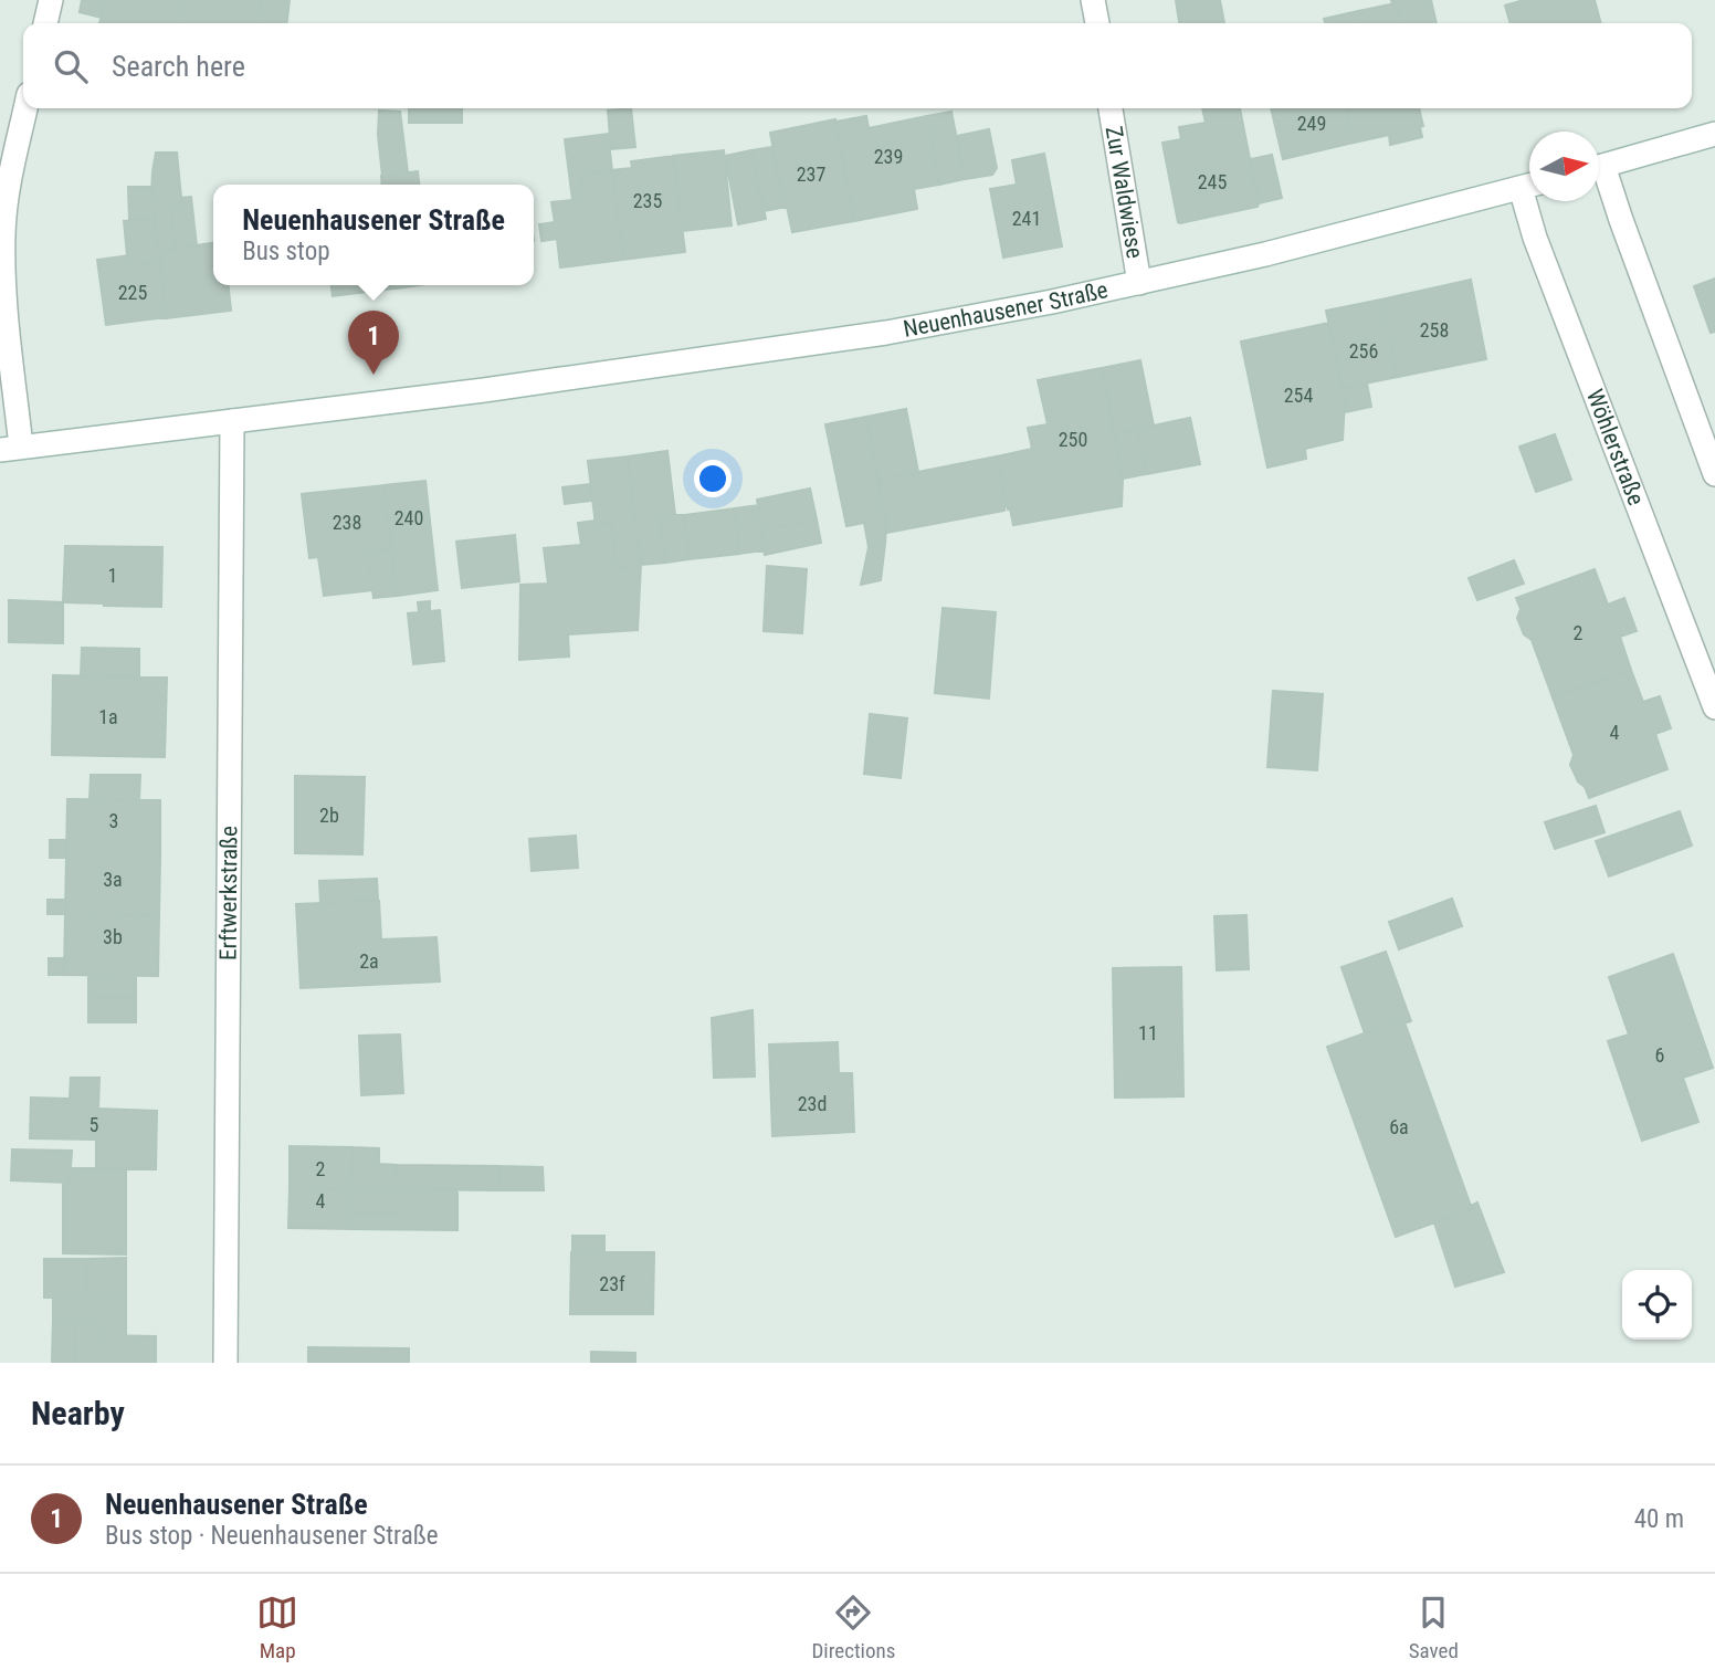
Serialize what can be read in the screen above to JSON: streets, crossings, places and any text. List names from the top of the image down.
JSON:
{
  "streets": {
    "street": [
      "Zur Waldwiese",
      "Neuenhausener Straße",
      "Wöhlerstraße",
      "Erftwerkstraße"
    ]
  },
  "crossings": [
    ["Zur Waldwiese", "Neuenhausener Straße"],
    ["Neuenhausener Straße", "Erftwerkstraße"]
  ],
  "house_numbers": [
    "249",
    "239",
    "237",
    "245",
    "235",
    "241",
    "225",
    "258",
    "256",
    "254",
    "250",
    "240",
    "238",
    "1",
    "2",
    "1a",
    "4",
    "2b",
    "3",
    "3a",
    "3b",
    "2a",
    "11",
    "6",
    "23d",
    "5",
    "6a",
    "2",
    "4",
    "23f"
  ],
  "north": "right",
  "page": {
    "search": "Search here",
    "popup": ["Neuenhausener Straße", "Bus stop"],
    "pins": "1",
    "heading": "Nearby",
    "list": [
      {
        "mark": "1",
        "name": "Neuenhausener Straße",
        "note": "Bus stop · Neuenhausener Straße",
        "value": "40 m"
      }
    ],
    "nav": ["Map", "Directions", "Saved"]
  }
}
